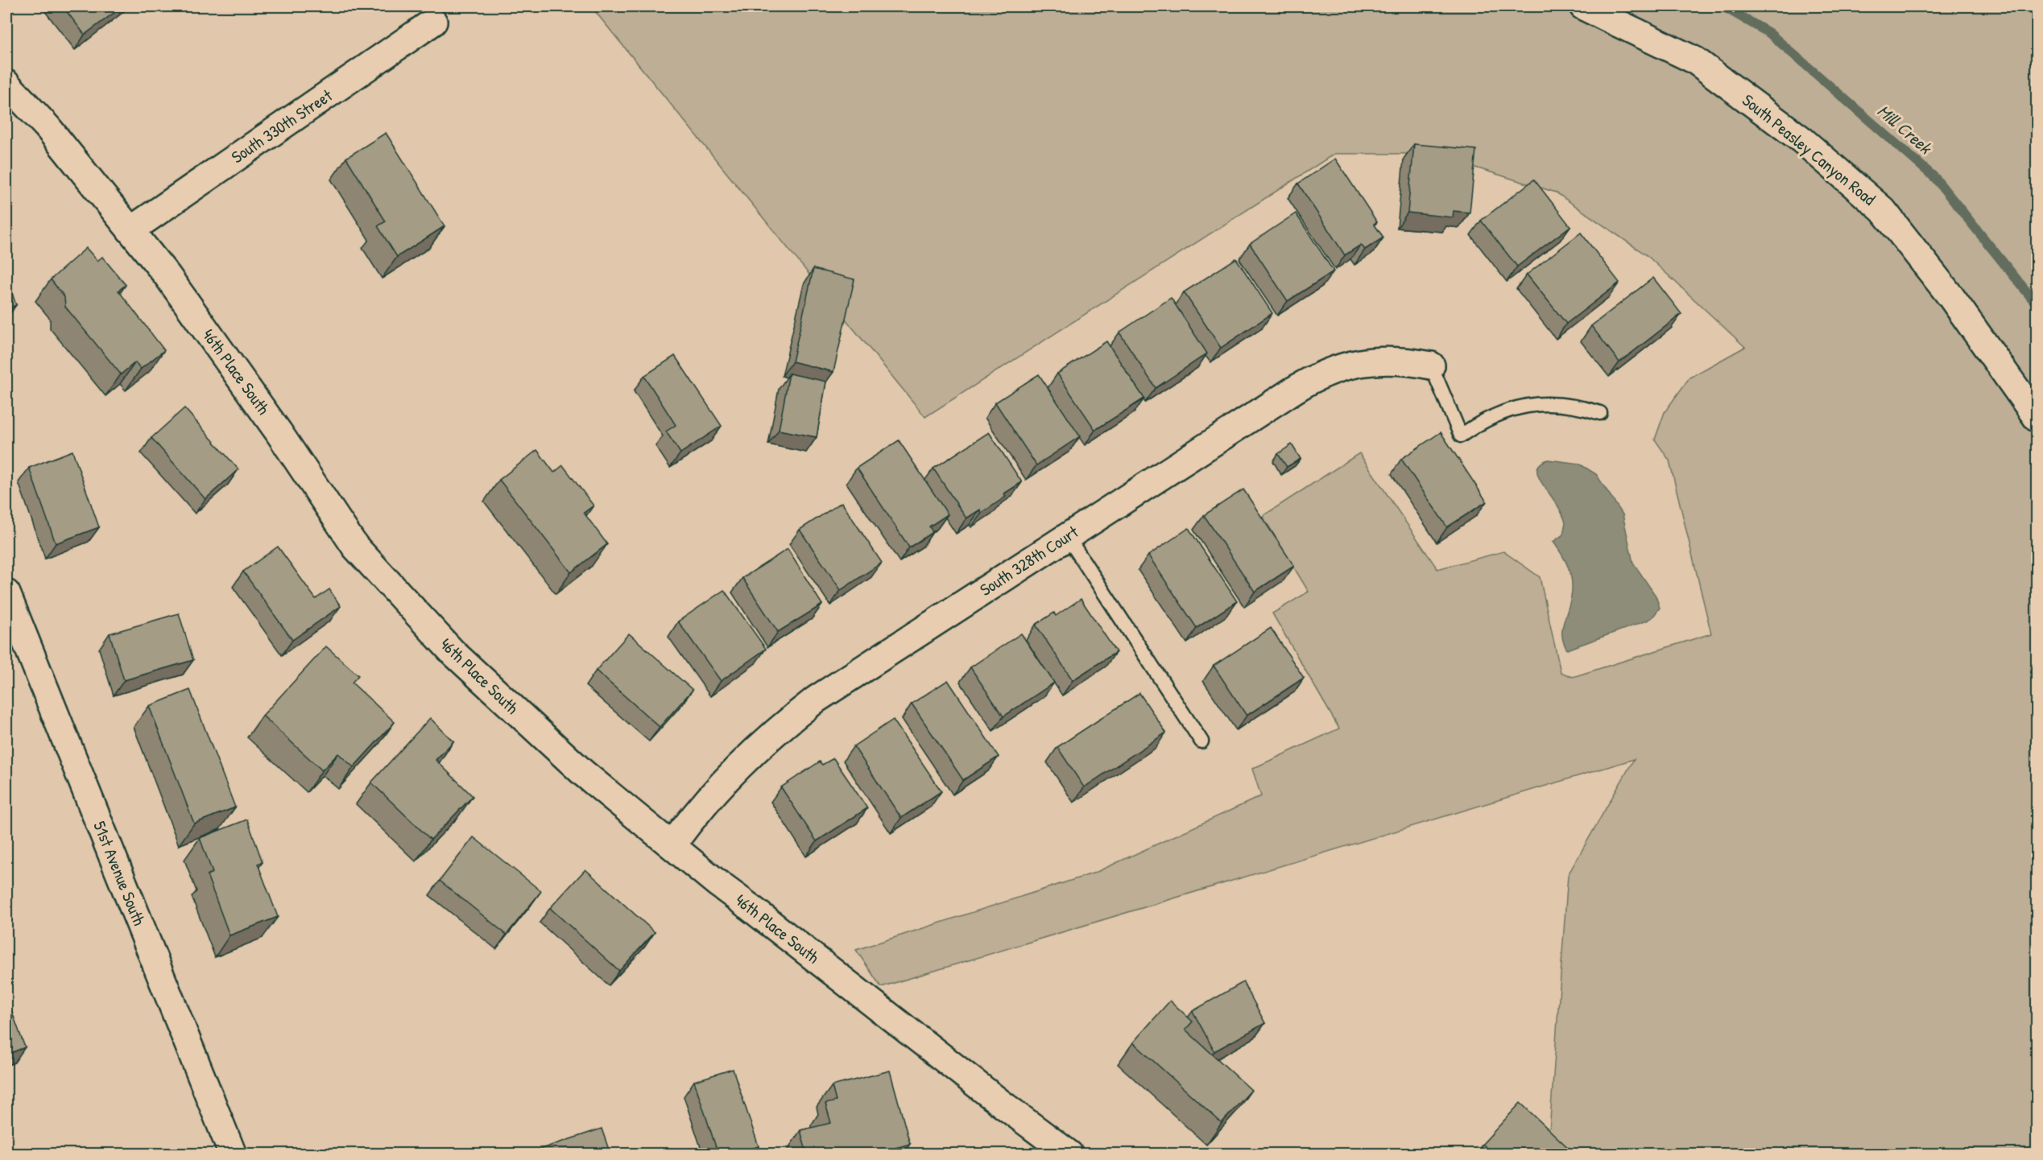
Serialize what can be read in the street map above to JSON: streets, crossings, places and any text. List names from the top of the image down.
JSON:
{
  "streets": {
    "street": [
      "South 330th Street",
      "South Peasley Canyon Road",
      "46th Place South",
      "South 328th Court",
      "51st Avenue South"
    ]
  },
  "crossings": [
    ["South 330th Street", "46th Place South"],
    ["46th Place South", "South 328th Court"]
  ],
  "water": ["Mill Creek"]
}
